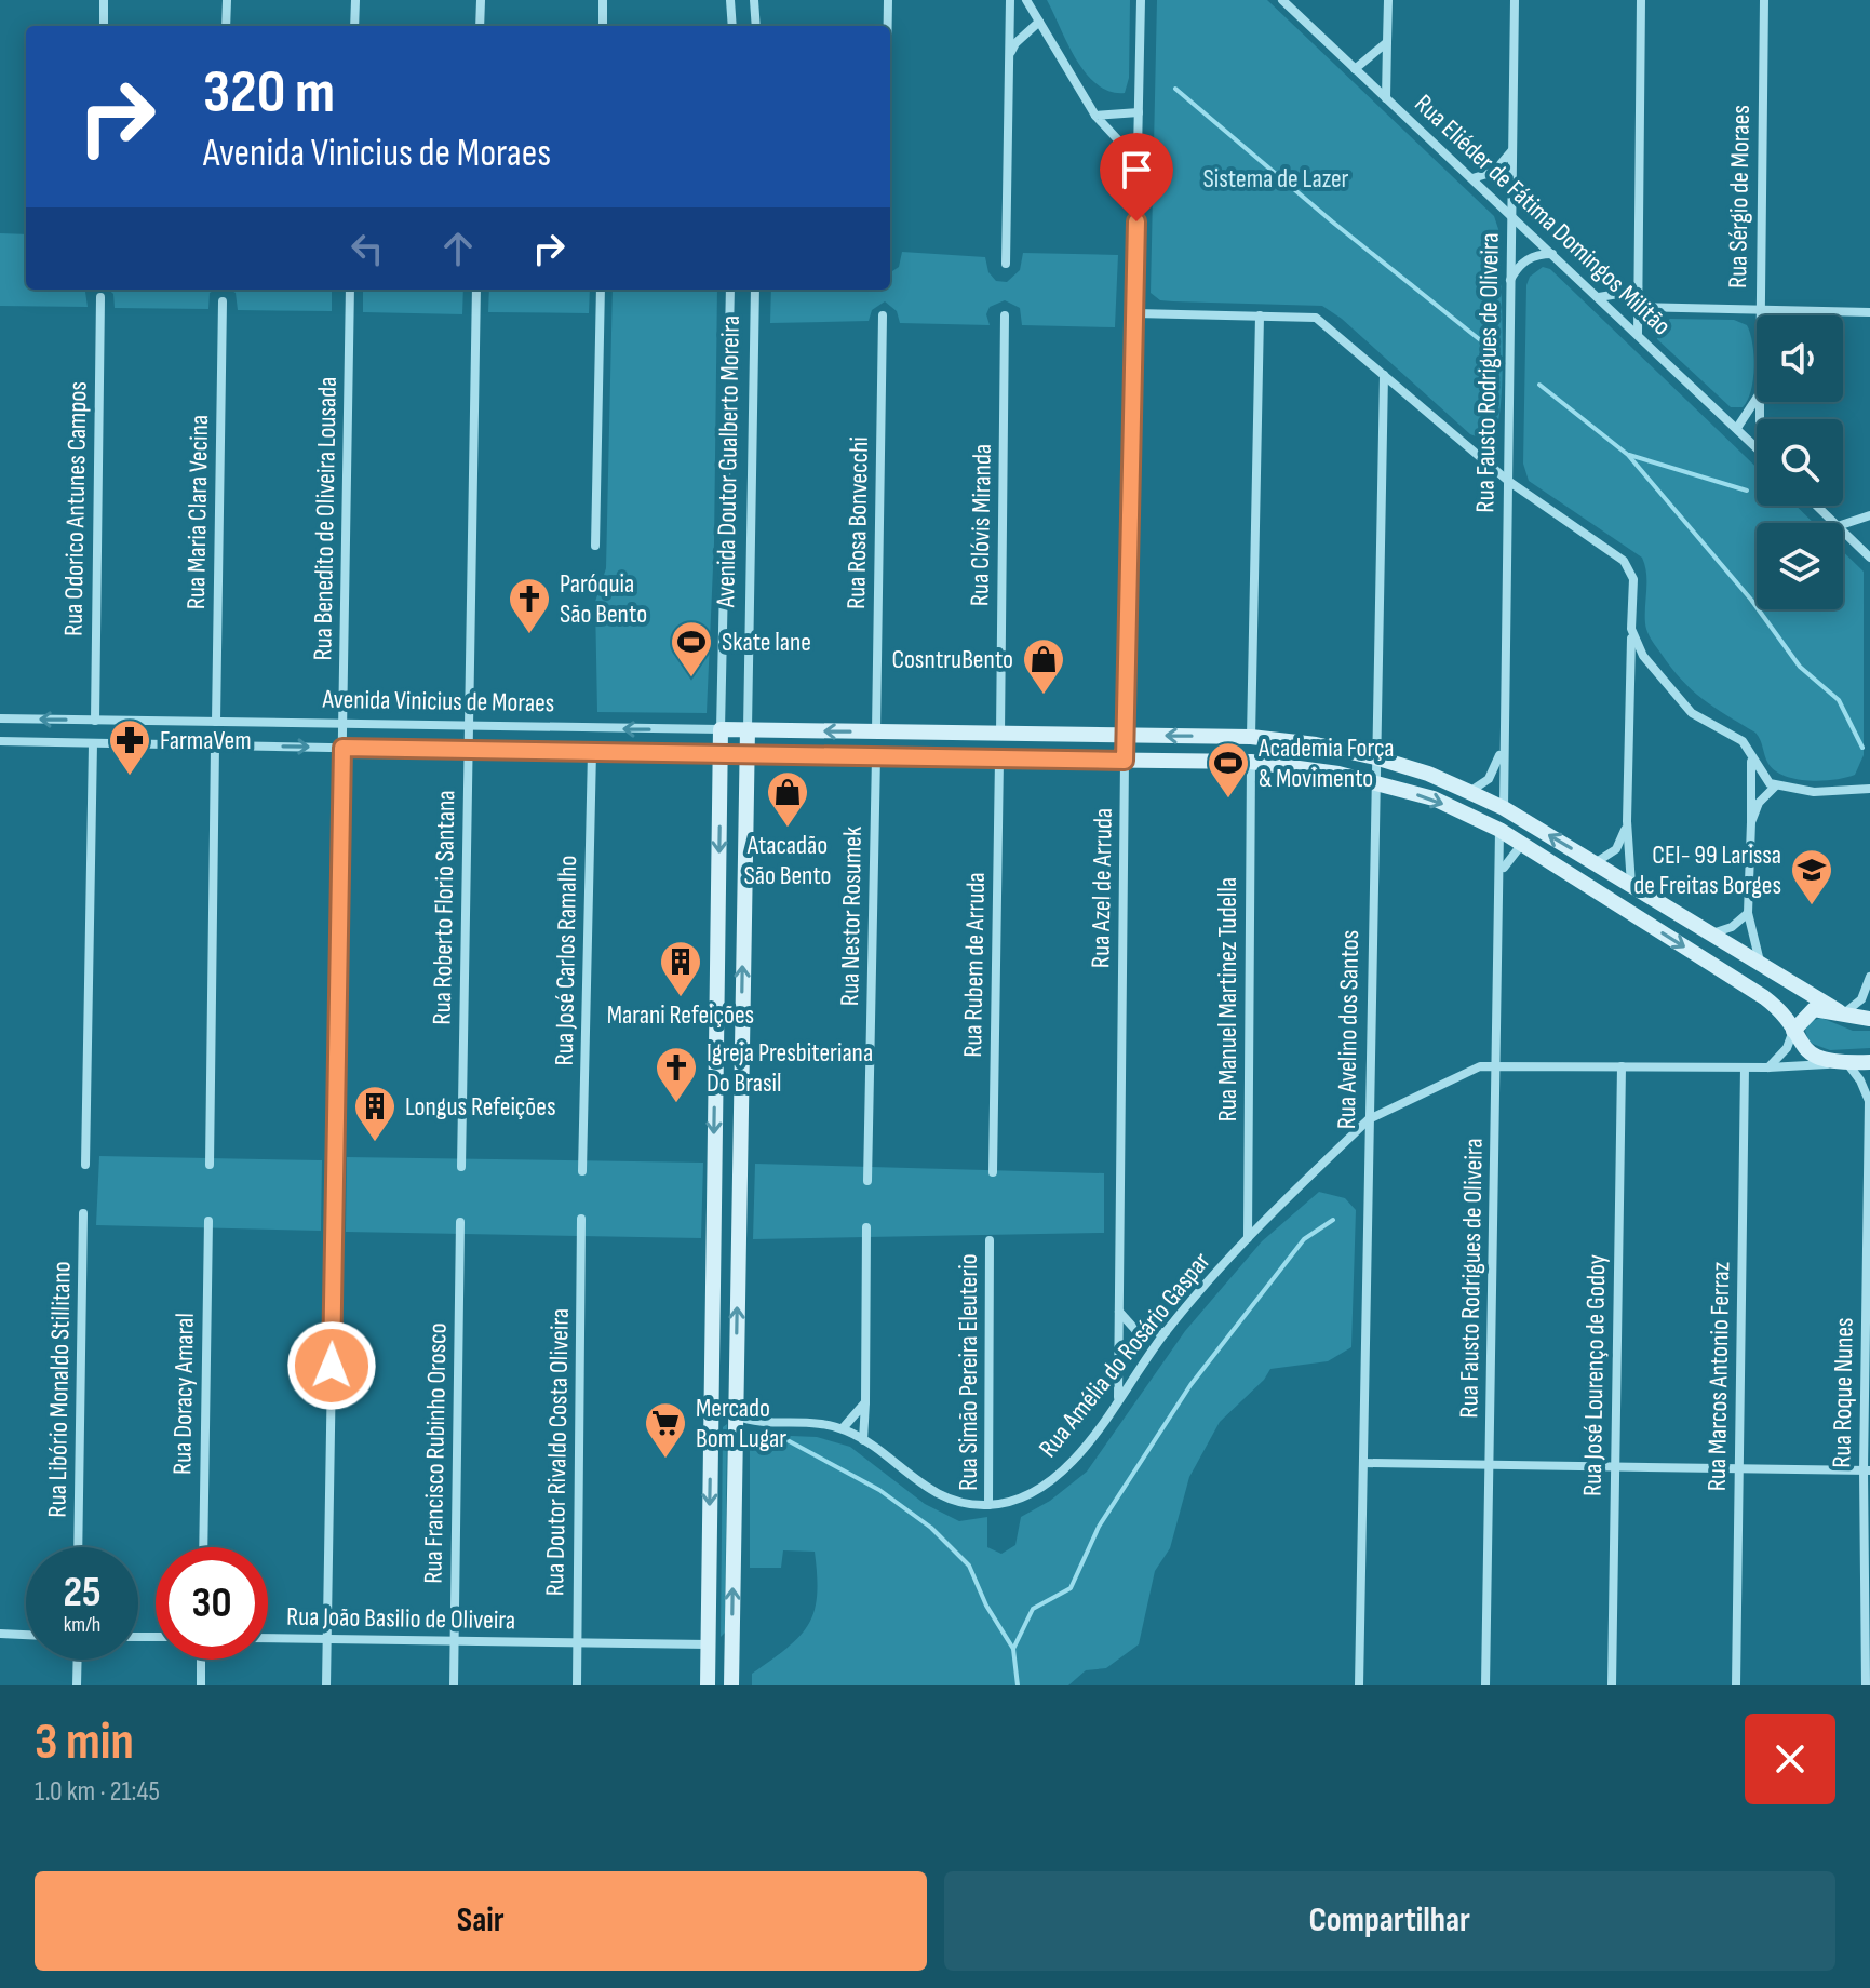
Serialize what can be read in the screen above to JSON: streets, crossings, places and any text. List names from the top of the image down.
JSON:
{
  "streets": {
    "main road": ["Avenida Doutor Gualberto Moreira", "Avenida Vinicius de Moraes"],
    "street": [
      "Rua Sérgio de Moraes",
      "Rua Eliéder de Fátima Domingos Militão",
      "Rua Fausto Rodrigues de Oliveira",
      "Rua Odorico Antunes Campos",
      "Rua Maria Clara Vecina",
      "Rua Benedito de Oliveira Lousada",
      "Rua Rosa Bonvecchi",
      "Rua Clóvis Miranda",
      "Rua Azel de Arruda",
      "Rua Roberto Florio Santana",
      "Rua Nestor Rosumek",
      "Rua José Carlos Ramalho",
      "Rua Rubem de Arruda",
      "Rua Manuel Martinez Tudella",
      "Rua Avelino dos Santos",
      "Rua Amélia do Rosário Gaspar",
      "Rua Simão Pereira Eleuterio",
      "Rua José Lourenço de Godoy",
      "Rua Marcos Antonio Ferraz",
      "Rua Libório Monaldo Stillitano",
      "Rua Roque Nunes",
      "Rua Doracy Amaral",
      "Rua Doutor Rivaldo Costa Oliveira",
      "Rua Francisco Rubinho Orosco",
      "Rua João Basilio de Oliveira"
    ]
  },
  "crossings": [
    ["Rua Eliéder de Fátima Domingos Militão", "Rua Fausto Rodrigues de Oliveira"],
    ["Rua Fausto Rodrigues de Oliveira", "Avenida Vinicius de Moraes"],
    ["Rua Fausto Rodrigues de Oliveira", "Rua Amélia do Rosário Gaspar"],
    ["Avenida Doutor Gualberto Moreira", "Avenida Vinicius de Moraes"],
    ["Avenida Doutor Gualberto Moreira", "Rua Amélia do Rosário Gaspar"],
    ["Avenida Doutor Gualberto Moreira", "Rua João Basilio de Oliveira"],
    ["Rua Odorico Antunes Campos", "Avenida Vinicius de Moraes"],
    ["Rua Maria Clara Vecina", "Avenida Vinicius de Moraes"],
    ["Rua Benedito de Oliveira Lousada", "Avenida Vinicius de Moraes"],
    ["Rua Benedito de Oliveira Lousada", "Rua João Basilio de Oliveira"],
    ["Rua Rosa Bonvecchi", "Avenida Vinicius de Moraes"],
    ["Rua Clóvis Miranda", "Avenida Vinicius de Moraes"],
    ["Avenida Vinicius de Moraes", "Rua Azel de Arruda"],
    ["Avenida Vinicius de Moraes", "Rua Roberto Florio Santana"],
    ["Avenida Vinicius de Moraes", "Rua Nestor Rosumek"],
    ["Avenida Vinicius de Moraes", "Rua José Carlos Ramalho"],
    ["Avenida Vinicius de Moraes", "Rua Rubem de Arruda"],
    ["Avenida Vinicius de Moraes", "Rua Manuel Martinez Tudella"],
    ["Avenida Vinicius de Moraes", "Rua Avelino dos Santos"],
    ["Avenida Vinicius de Moraes", "Rua Amélia do Rosário Gaspar"],
    ["Avenida Vinicius de Moraes", "Rua Roque Nunes"],
    ["Rua Azel de Arruda", "Rua Amélia do Rosário Gaspar"],
    ["Rua Manuel Martinez Tudella", "Rua Amélia do Rosário Gaspar"],
    ["Rua Avelino dos Santos", "Rua Amélia do Rosário Gaspar"],
    ["Rua Amélia do Rosário Gaspar", "Rua Simão Pereira Eleuterio"],
    ["Rua Amélia do Rosário Gaspar", "Rua José Lourenço de Godoy"],
    ["Rua Amélia do Rosário Gaspar", "Rua Marcos Antonio Ferraz"],
    ["Rua Amélia do Rosário Gaspar", "Rua Roque Nunes"],
    ["Rua Doutor Rivaldo Costa Oliveira", "Rua João Basilio de Oliveira"],
    ["Rua Francisco Rubinho Orosco", "Rua João Basilio de Oliveira"]
  ],
  "parks": ["Sistema de Lazer"],
  "places": {
    "church": ["Paróquia São Bento", "Igreja Presbiteriana Do Brasil"],
    "sports": ["Skate lane", "Academia Força & Movimento"],
    "shop": ["CosntruBento", "Atacadão São Bento"],
    "pharmacy": ["FarmaVem"],
    "school or university": ["CEI- 99 Larissa de Freitas Borges"],
    "building": ["Marani Refeições", "Longus Refeições"],
    "supermarket": ["Mercado Bom Lugar"]
  },
  "page": {
    "turn": ["320 m", "Avenida Vinicius de Moraes"],
    "speed": "25 km/h",
    "limit": "30",
    "heading": ["3 min", "1.0 km · 21:45"],
    "buttons": ["Sair", "Compartilhar"]
  }
}
